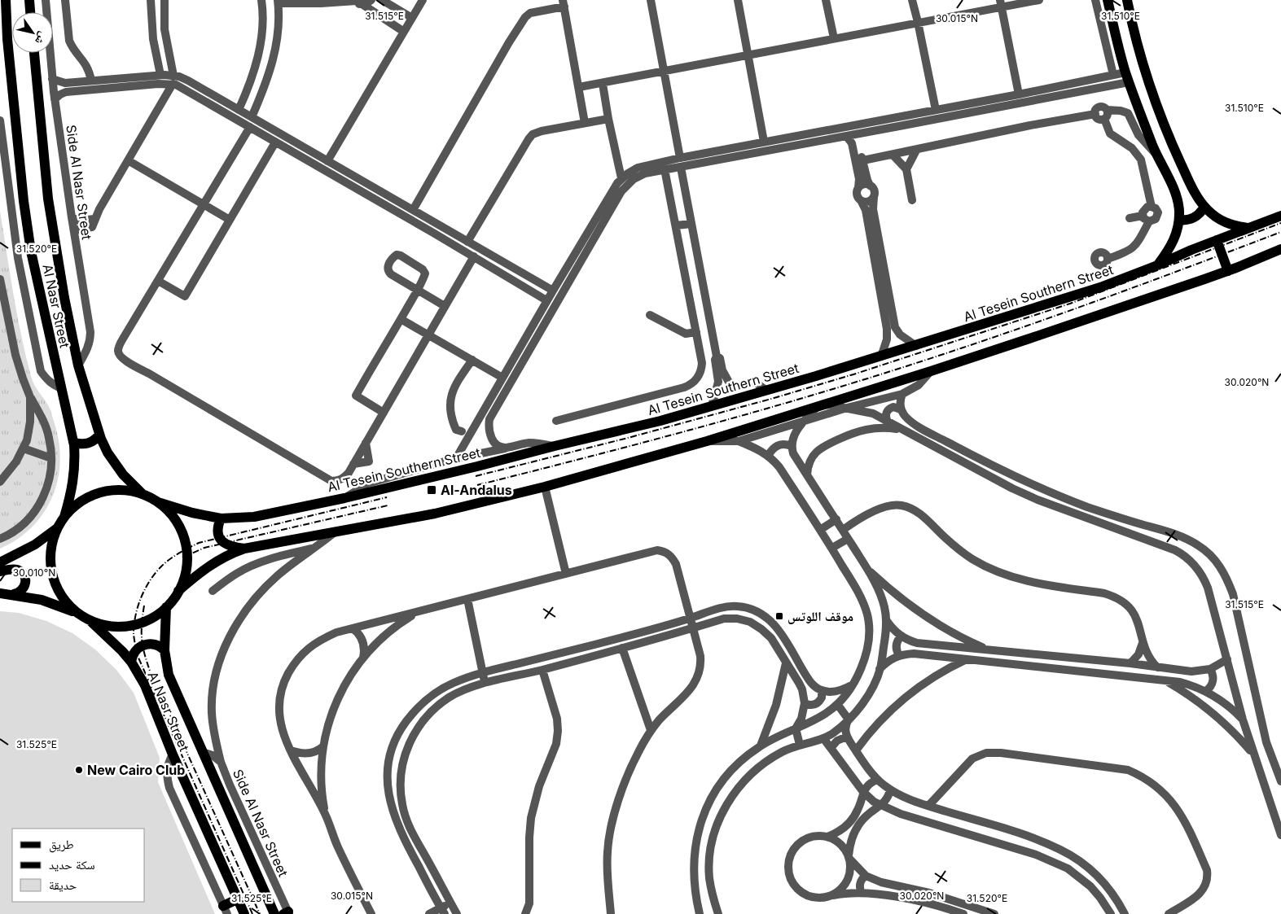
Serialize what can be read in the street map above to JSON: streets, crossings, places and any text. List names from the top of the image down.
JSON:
{
  "streets": {
    "main road": ["Al Tesein Southern Street", "Al Nasr Street"],
    "street": ["Side Al Nasr Street"]
  },
  "crossings": [
    ["Side Al Nasr Street", "Al Nasr Street"],
    ["Al Tesein Southern Street", "Al Nasr Street"]
  ],
  "places": {
    "transit": ["Al-Andalus", "موقف اللوتس"],
    "other": ["New Cairo Club"]
  },
  "legend": ["طريق", "سكة حديد", "حديقة"],
  "north": "bottom right",
  "coordinates": [
    "31.510°E",
    "31.515°E",
    "30.015°N",
    "31.520°E",
    "30.020°N",
    "30.010°N",
    "31.525°E"
  ]
}
